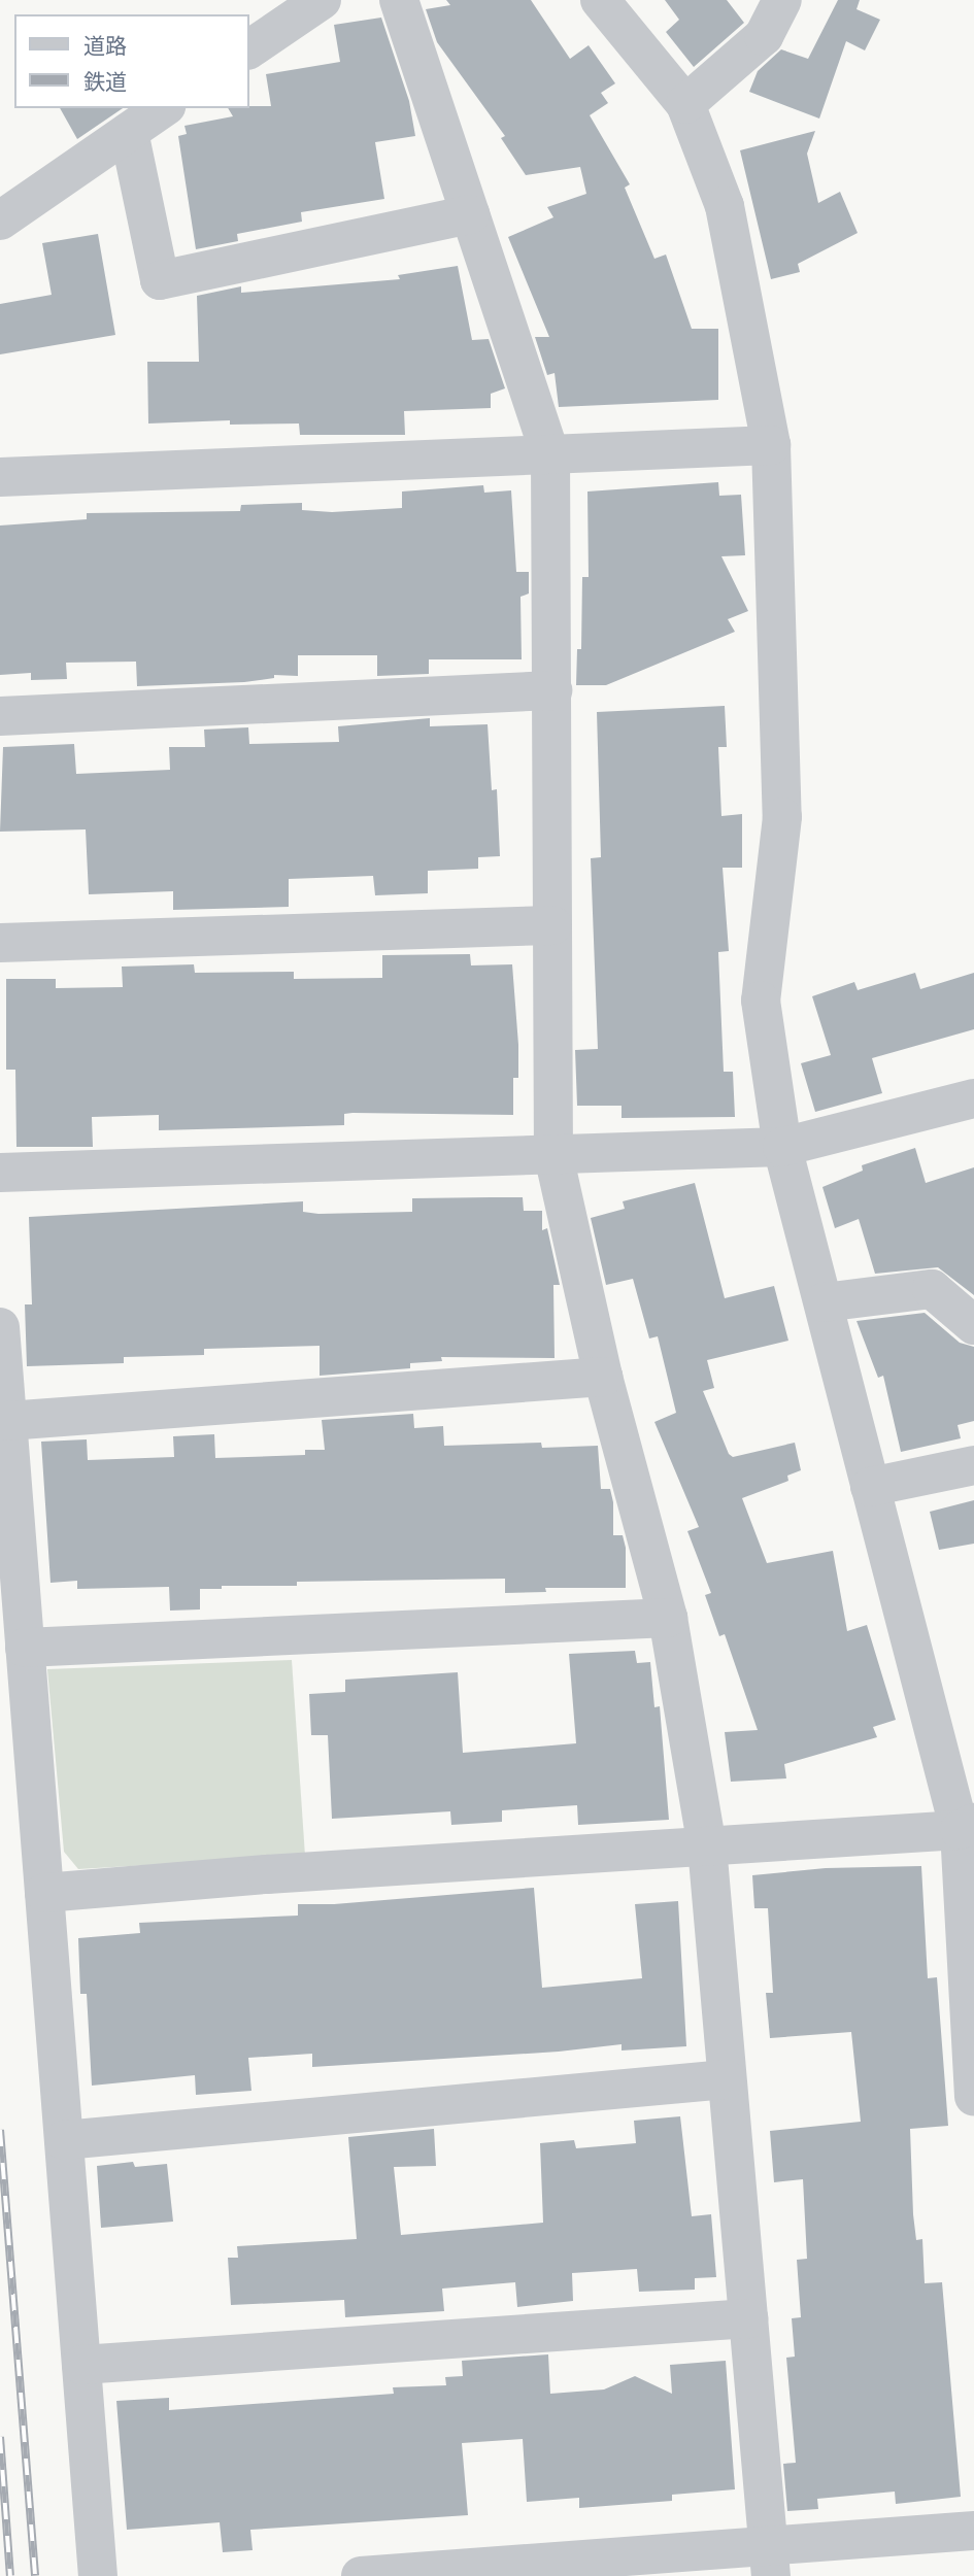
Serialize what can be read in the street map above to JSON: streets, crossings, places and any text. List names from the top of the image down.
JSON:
{
  "legend": ["道路", "鉄道"]
}
